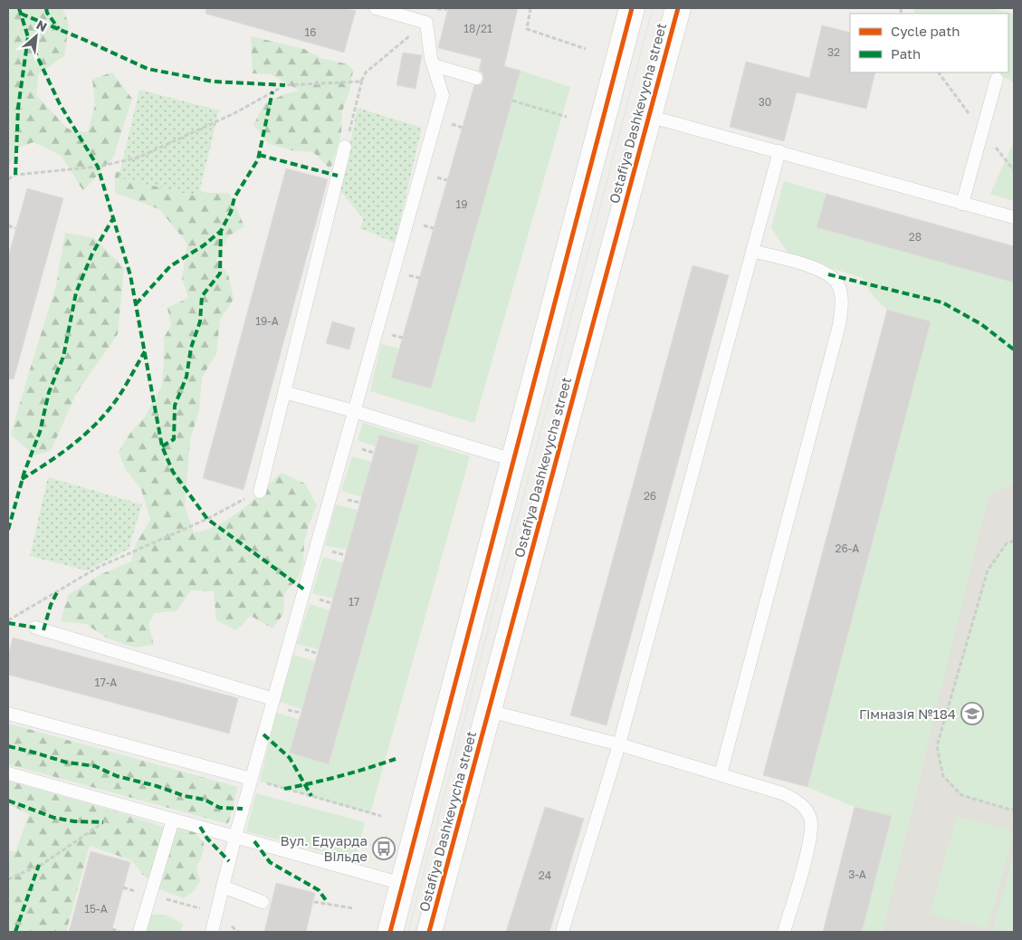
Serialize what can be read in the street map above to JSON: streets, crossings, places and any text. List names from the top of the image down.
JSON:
{
  "streets": {
    "street": ["Ostafiya Dashkevycha street"]
  },
  "places": {
    "school or university": ["Гімназія №184"],
    "bus stop": ["Вул. Едуарда Вільде"]
  },
  "house_numbers": [
    "18/21",
    "16",
    "32",
    "30",
    "19",
    "28",
    "19-А",
    "26",
    "26-А",
    "17",
    "17-А",
    "3-А",
    "24",
    "15-А"
  ],
  "legend": ["Cycle path", "Path"],
  "north": "top right"
}
